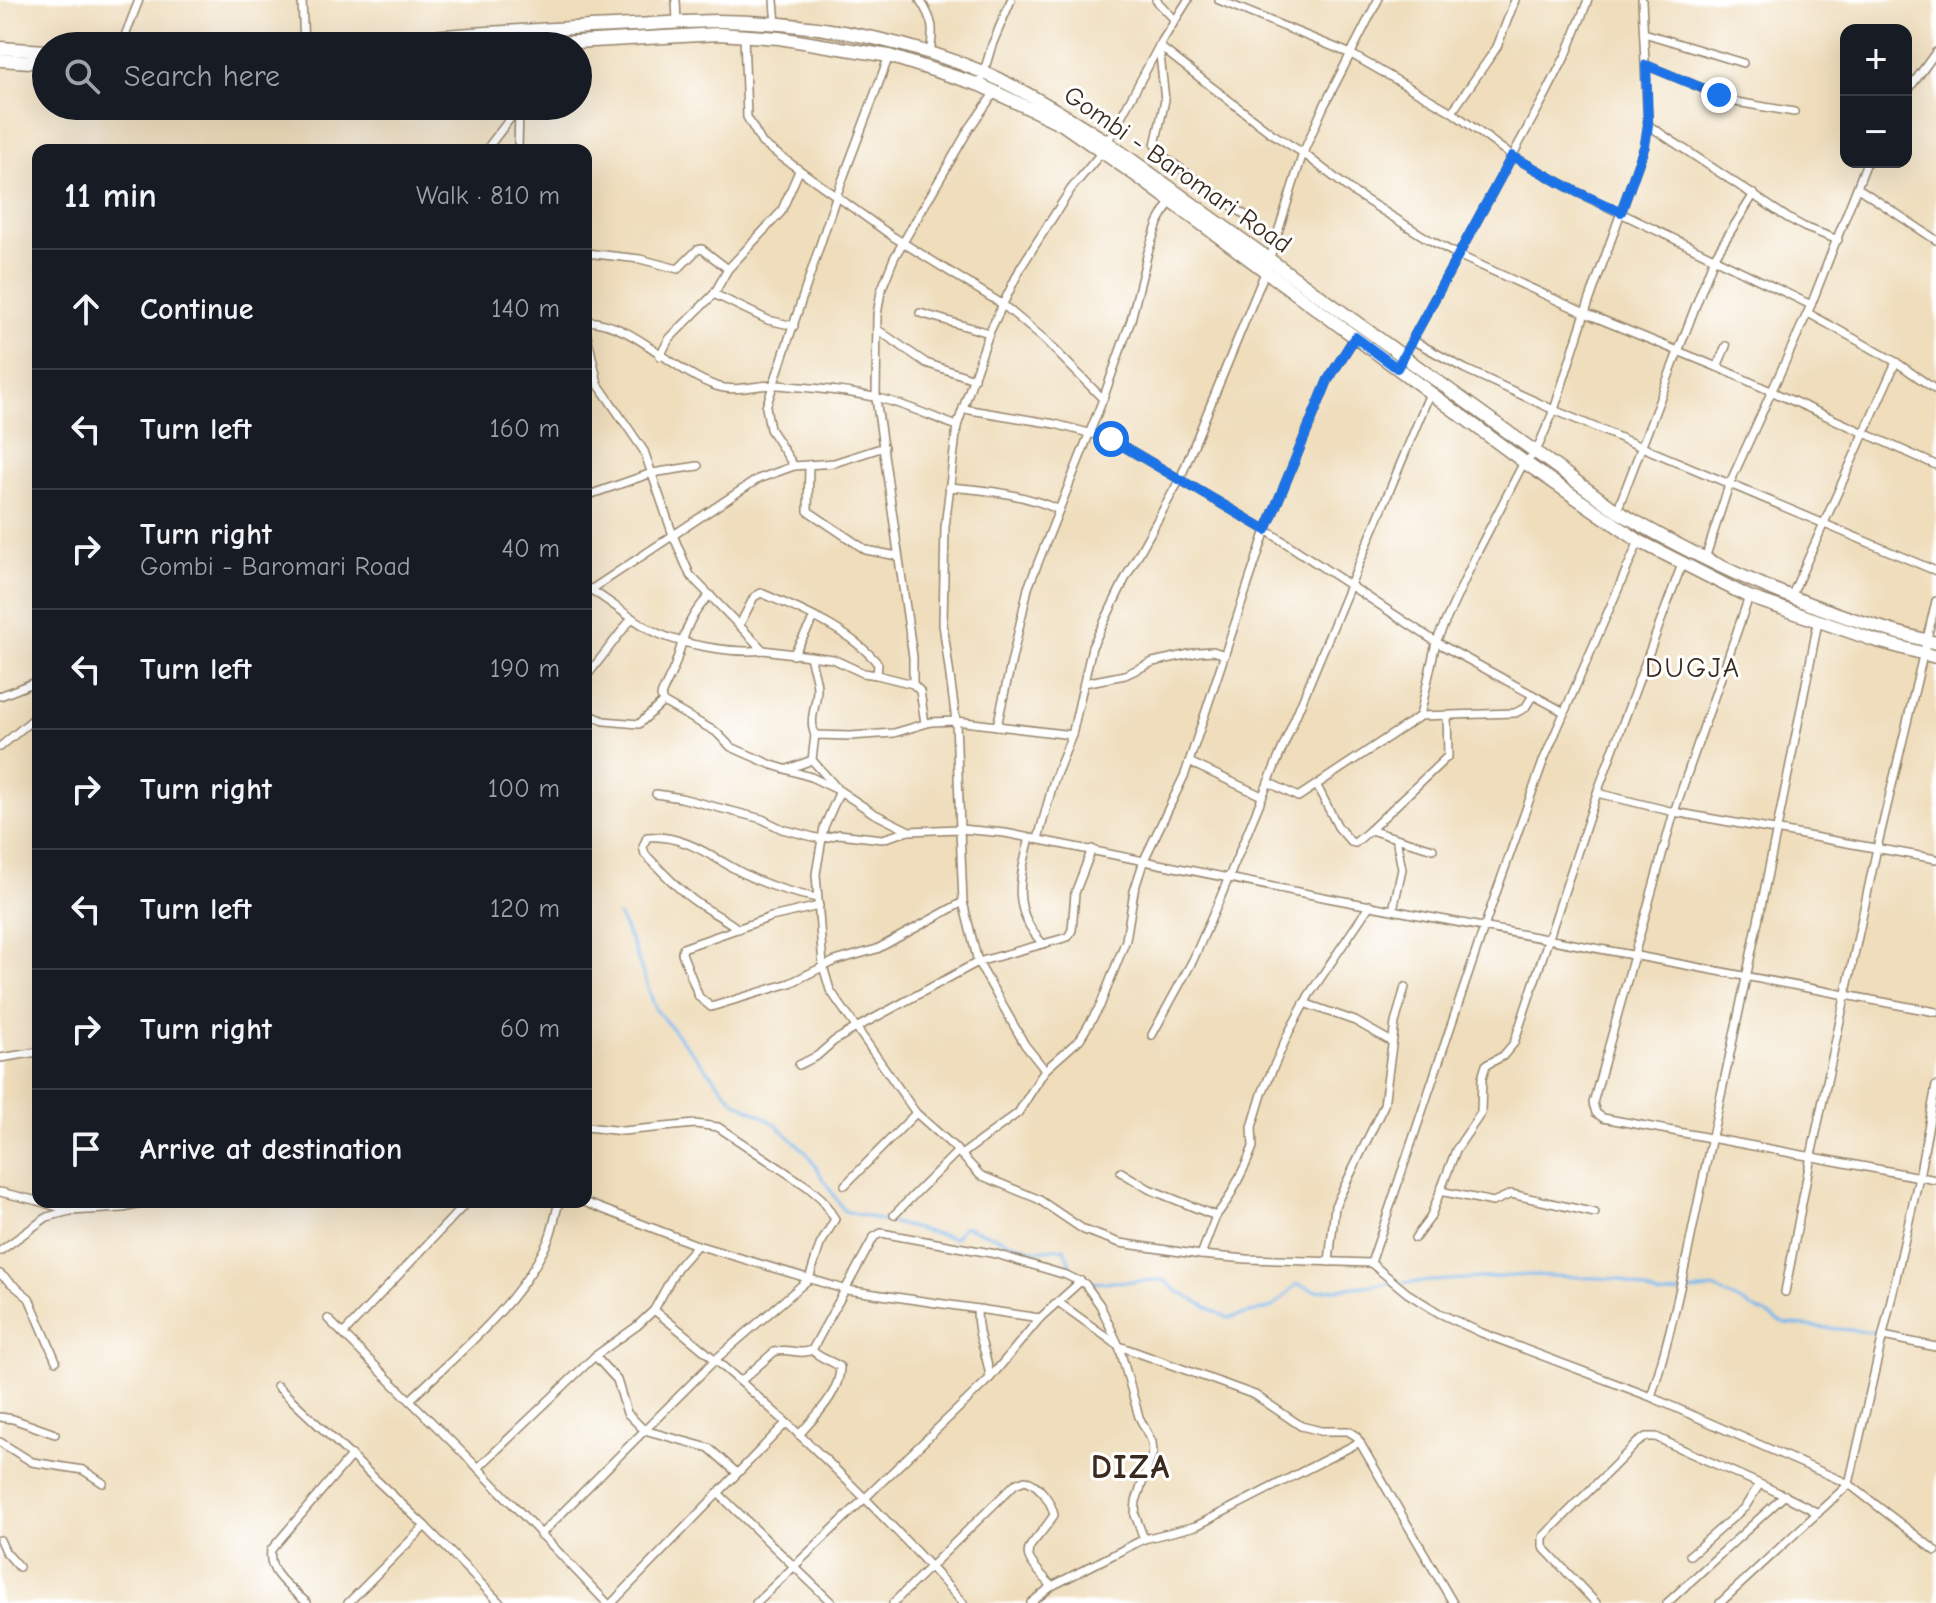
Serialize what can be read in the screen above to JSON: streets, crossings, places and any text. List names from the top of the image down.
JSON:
{
  "streets": {
    "main road": ["Gombi - Baromari Road"]
  },
  "districts": ["DUGJA", "DIZA"],
  "page": {
    "map_buttons": ["+", "−"],
    "search": "Search here",
    "heading": ["11 min", "Walk · 810 m"],
    "list": [
      ["Continue", "140 m"],
      ["Turn left", "160 m"],
      ["Turn right", "Gombi - Baromari Road", "40 m"],
      ["Turn left", "190 m"],
      ["Turn right", "100 m"],
      ["Turn left", "120 m"],
      ["Turn right", "60 m"],
      "Arrive at destination"
    ]
  }
}
